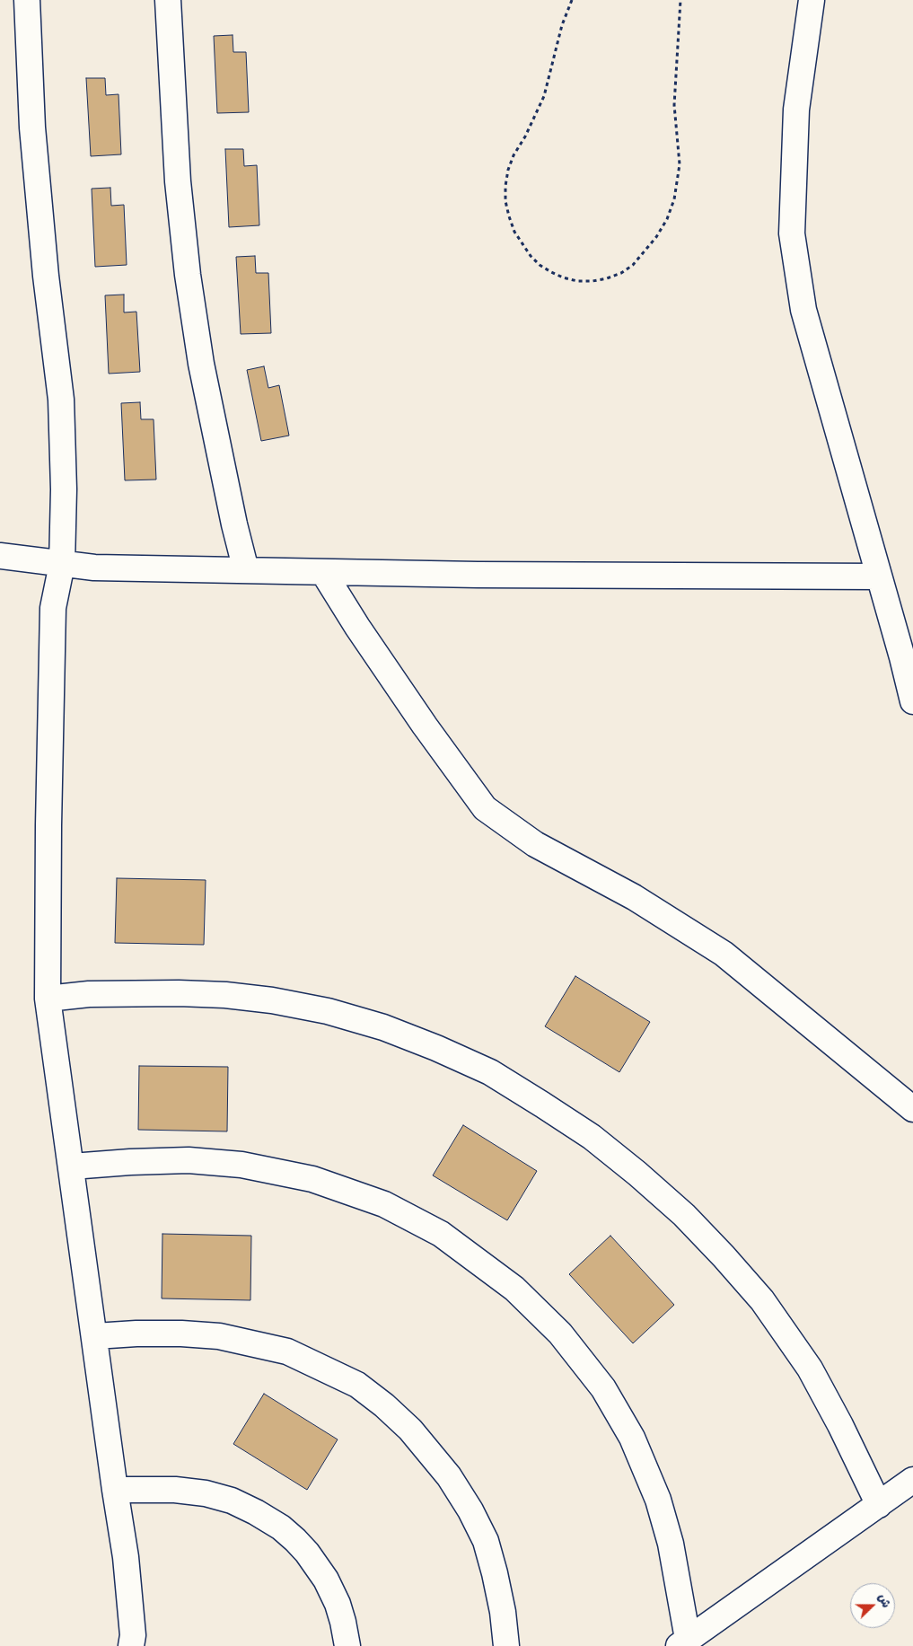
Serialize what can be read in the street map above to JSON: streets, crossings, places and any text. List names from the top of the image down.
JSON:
{
  "north": "right"
}
